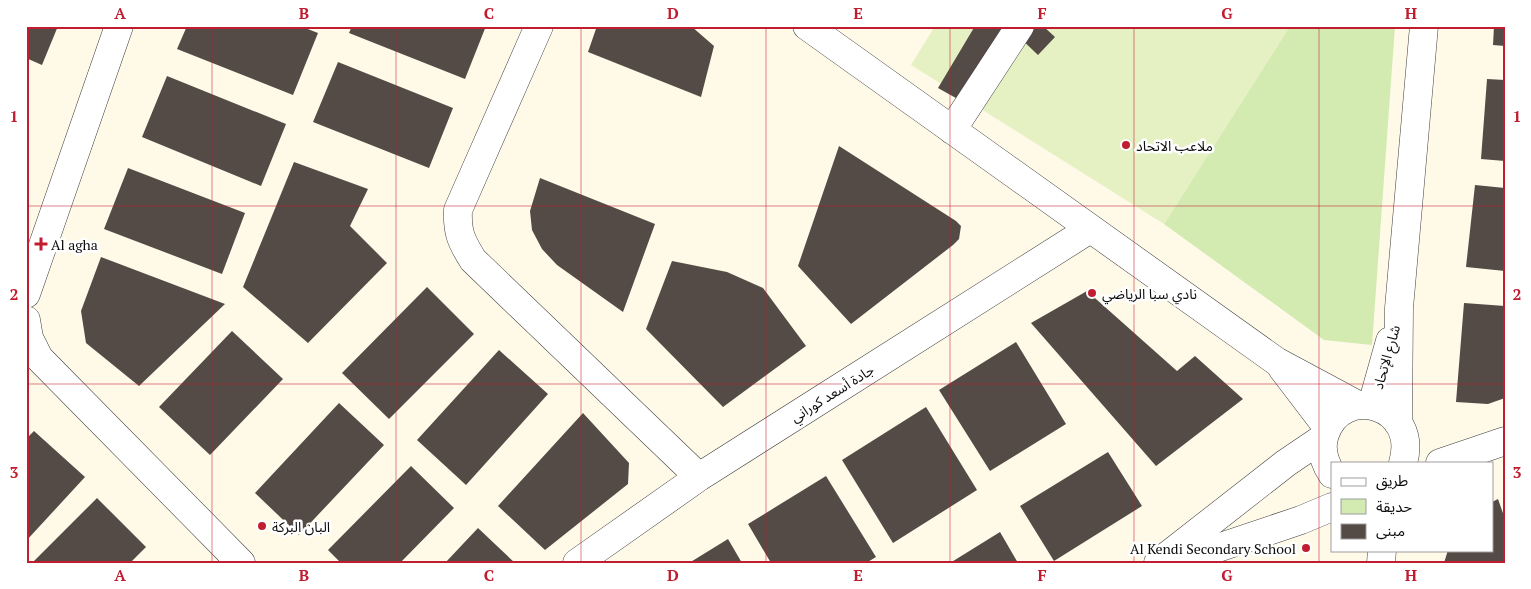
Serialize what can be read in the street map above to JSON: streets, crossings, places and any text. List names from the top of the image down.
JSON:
{
  "streets": {
    "street": ["شارع الإتحاد", "جادة أسعد كوراني"]
  },
  "places": {
    "other": [
      "ملاعب الاتحاد",
      "نادي سبا الرياضي",
      "البان البركة",
      "Al Kendi Secondary School"
    ],
    "health": ["Al agha"]
  },
  "legend": ["طريق", "حديقة", "مبنى"],
  "grid": {
    "columns": [
      "A",
      "B",
      "C",
      "D",
      "E",
      "F",
      "G",
      "H"
    ],
    "rows": ["1", "2", "3"]
  }
}
